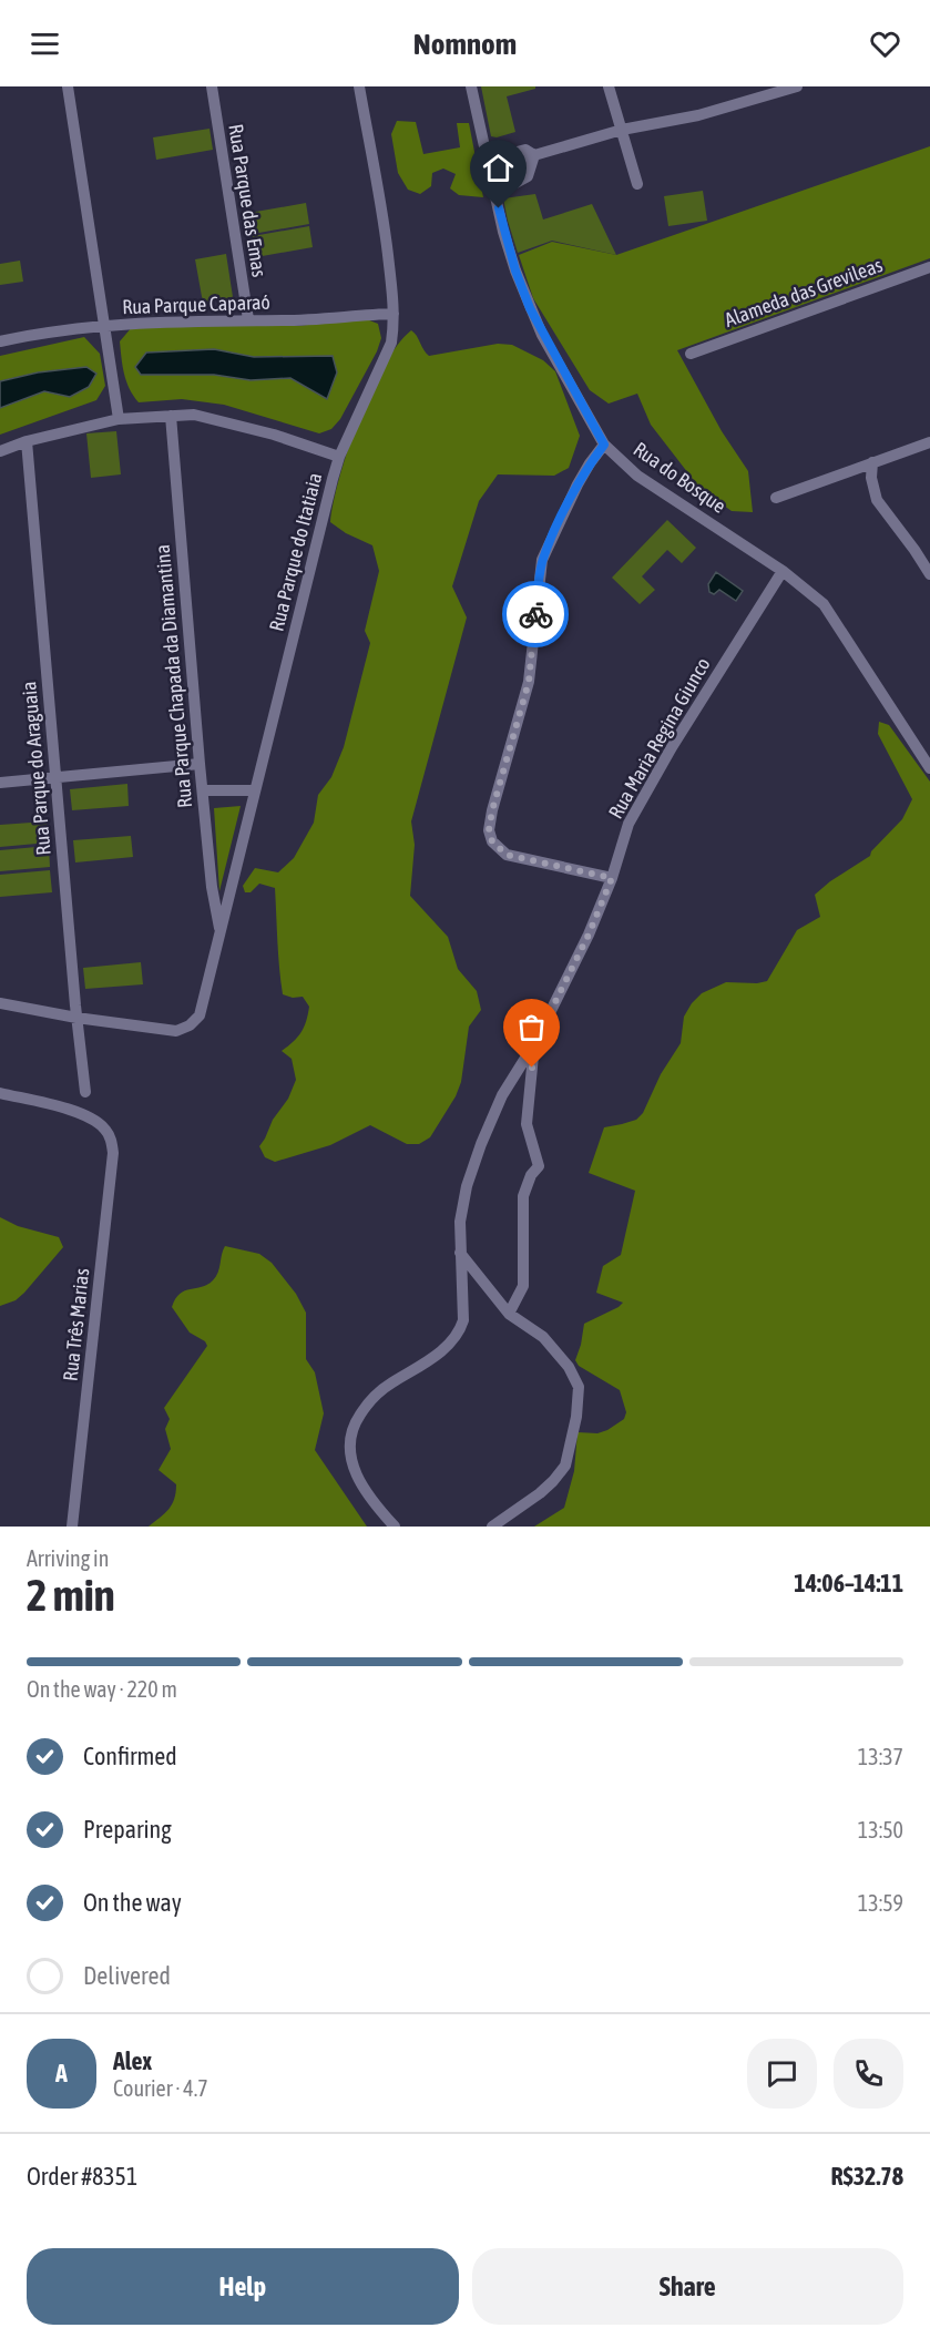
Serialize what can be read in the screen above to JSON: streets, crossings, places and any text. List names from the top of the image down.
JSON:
{
  "streets": {
    "street": [
      "Rua Parque das Emas",
      "Alameda das Grevileas",
      "Rua Parque Caparaó",
      "Rua do Bosque",
      "Rua Parque do Itatiaia",
      "Rua Parque Chapada da Diamantina",
      "Rua Maria Regina Giunco",
      "Rua Parque do Araguaia",
      "Rua Três Marias"
    ]
  },
  "crossings": [
    ["Rua Parque das Emas", "Rua Parque Caparaó"],
    ["Rua Parque Caparaó", "Rua Parque do Itatiaia"],
    ["Rua do Bosque", "Rua Maria Regina Giunco"],
    ["Rua Parque do Itatiaia", "Rua Parque Chapada da Diamantina"],
    ["Rua Parque do Itatiaia", "Rua Parque do Araguaia"]
  ],
  "page": {
    "header": "Nomnom",
    "heading": ["2 min", "Arriving in", "14:06–14:11"],
    "panel": [
      "Alex",
      "Courier · 4.7",
      "Order #8351",
      "R$32.78"
    ],
    "bar": "On the way · 220 m",
    "list": [
      ["Confirmed", "13:37"],
      ["Preparing", "13:50"],
      ["On the way", "13:59"],
      "Delivered"
    ],
    "round": "A",
    "buttons": ["Help", "Share"]
  }
}
